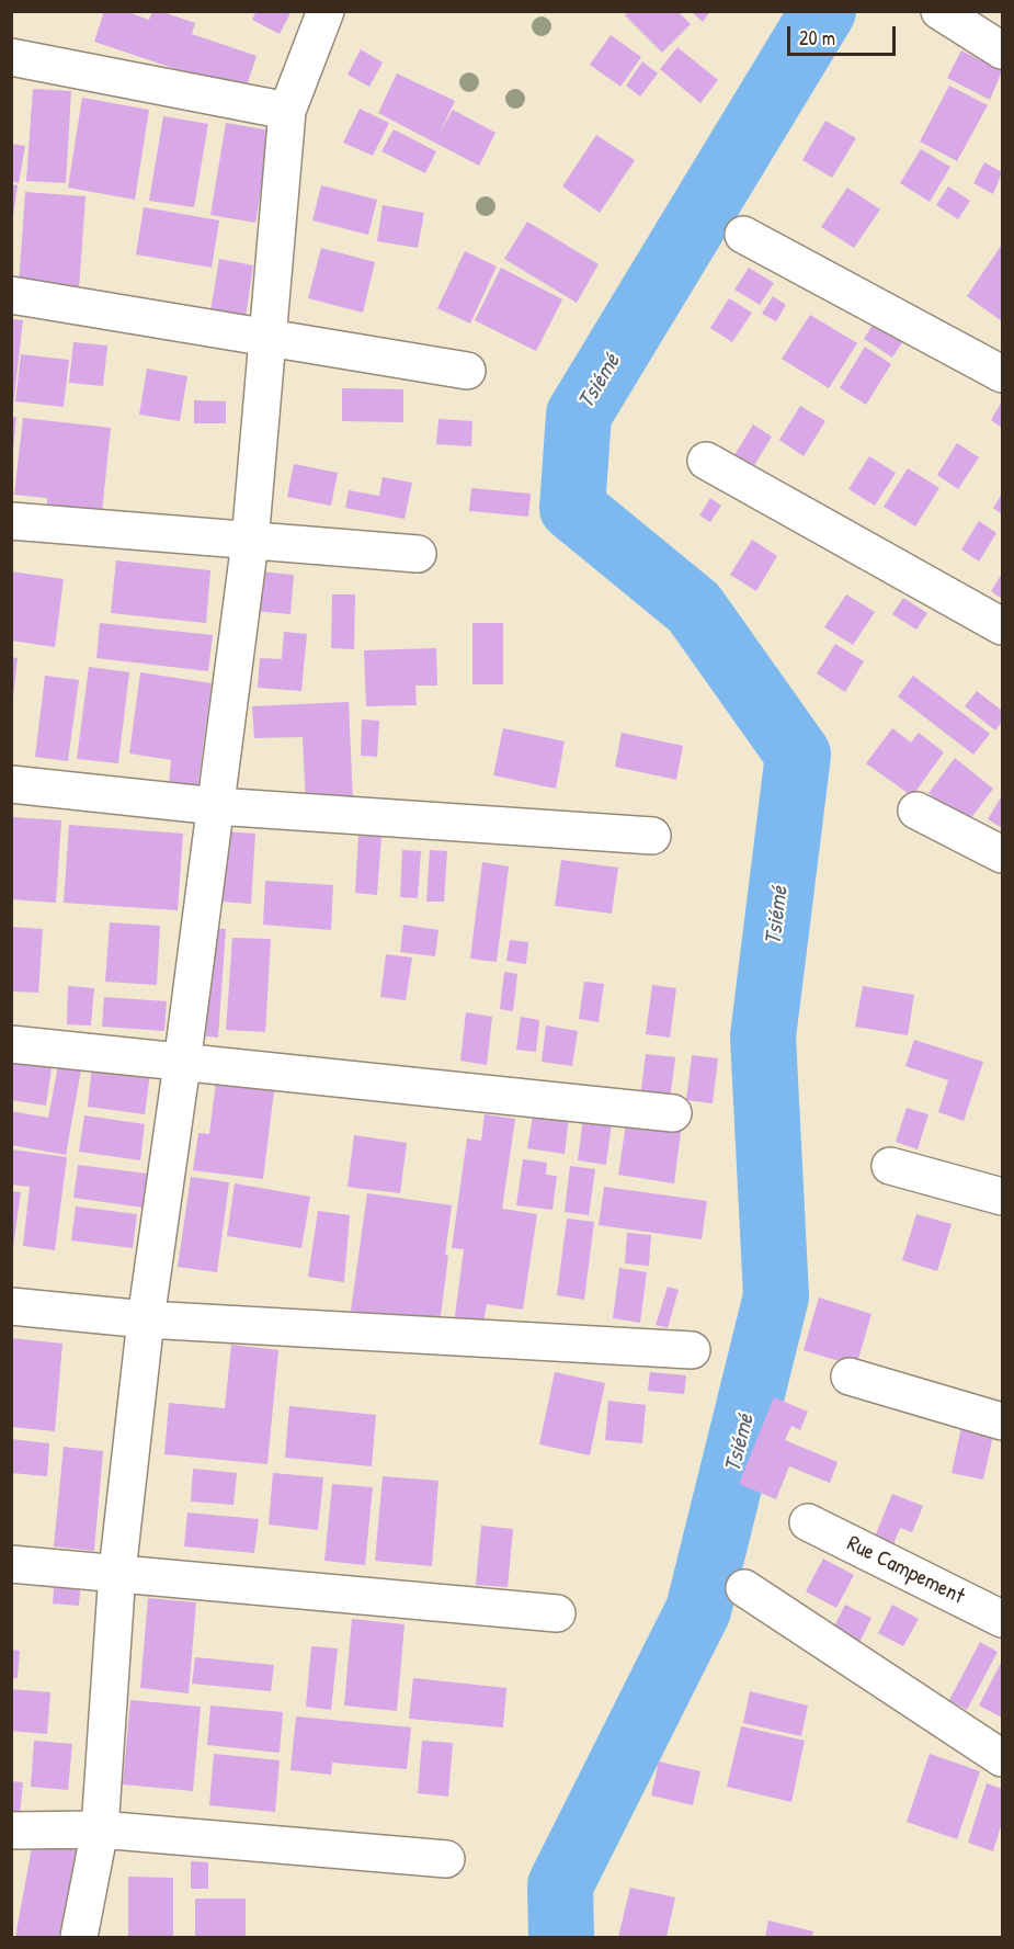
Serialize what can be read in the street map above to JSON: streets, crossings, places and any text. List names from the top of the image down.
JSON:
{
  "streets": {
    "street": ["Rue Campement"]
  },
  "water": ["Tsiémé"],
  "scale_bar": "20 m"
}
